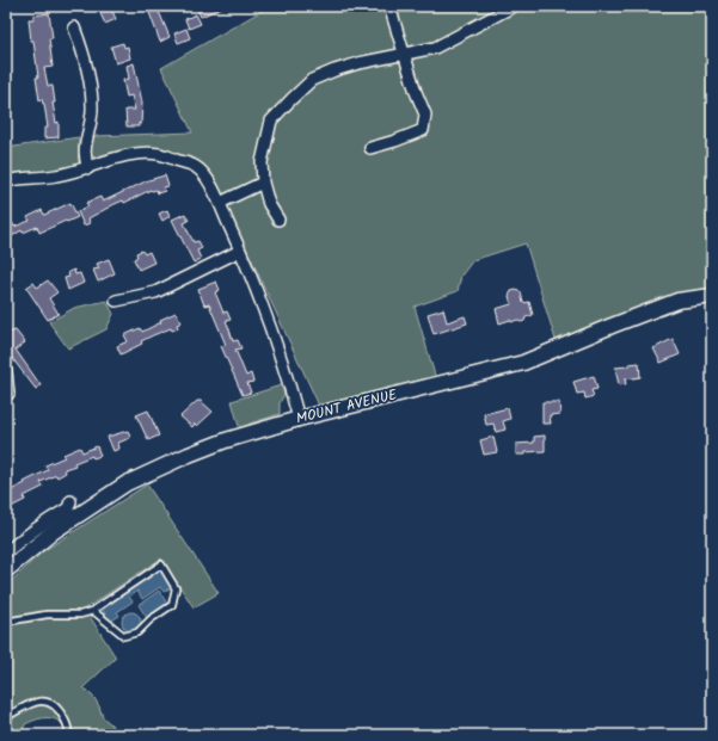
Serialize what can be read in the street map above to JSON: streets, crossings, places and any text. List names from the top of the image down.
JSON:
{
  "streets": {
    "street": ["MOUNT AVENUE"]
  }
}
